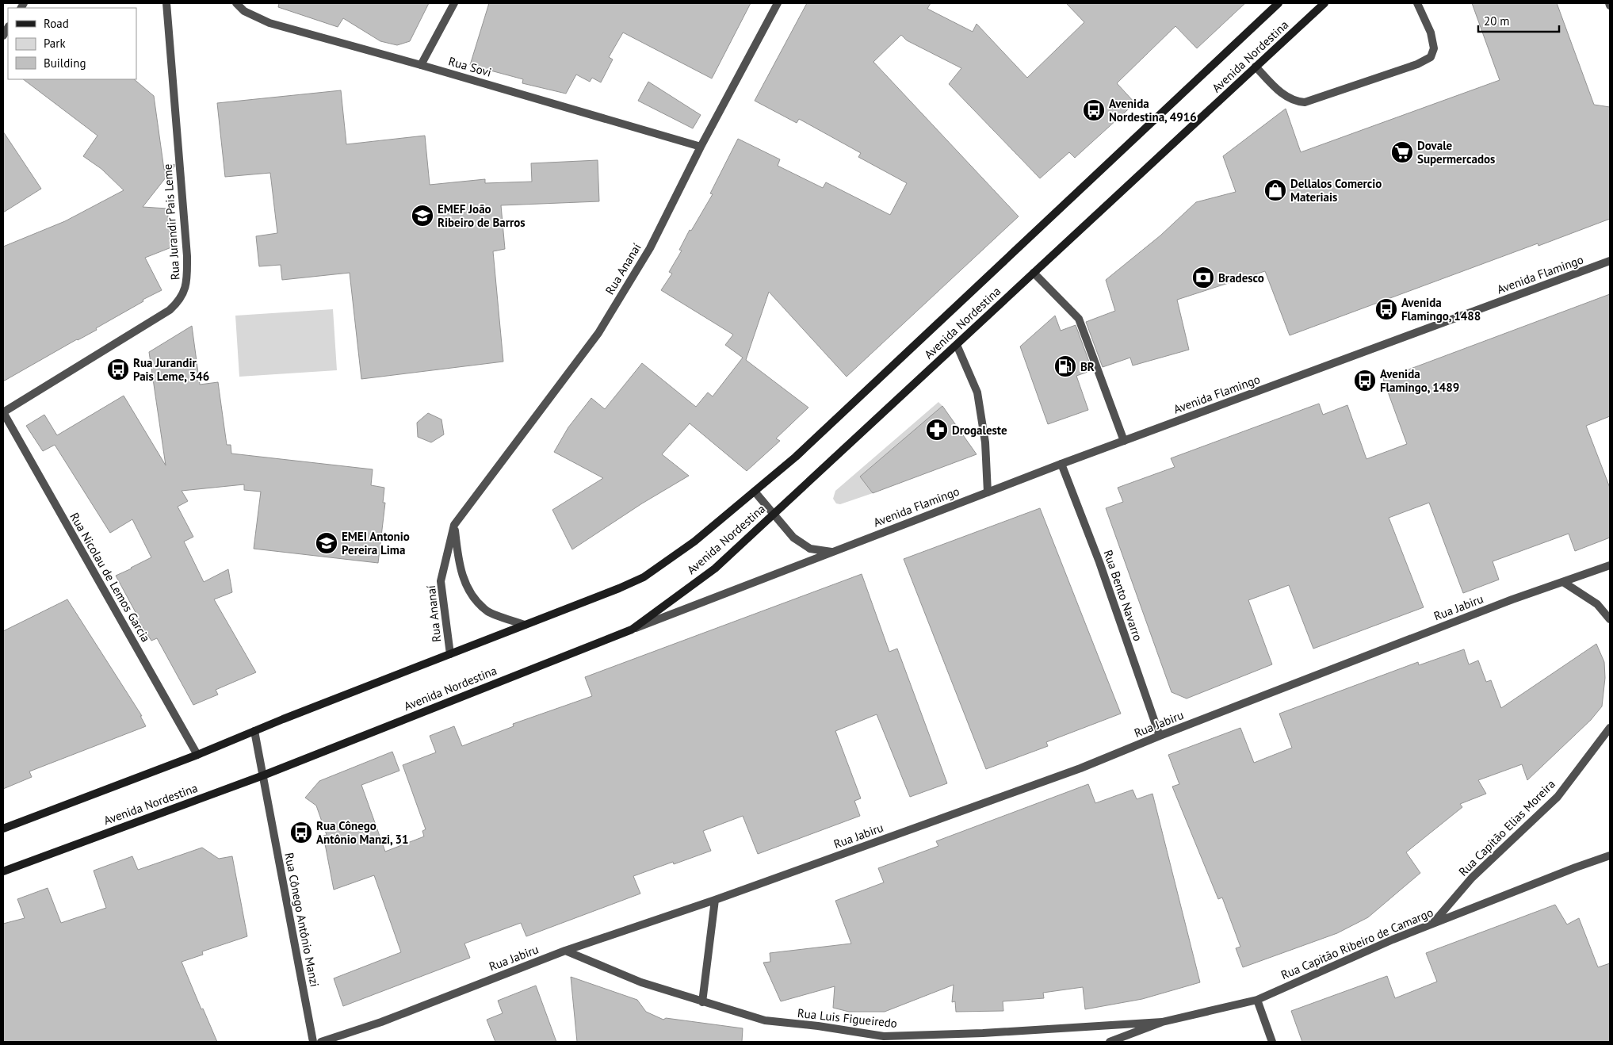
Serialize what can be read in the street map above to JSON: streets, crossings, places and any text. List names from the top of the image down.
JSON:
{
  "streets": {
    "main road": ["Avenida Nordestina"],
    "street": [
      "Rua Sovi",
      "Rua Jurandir Pais Leme",
      "Rua Ananaí",
      "Avenida Flamingo",
      "Rua Nicolau de Lemos Garcia",
      "Rua Bento Navarro",
      "Rua Jabiru",
      "Rua Capitão Elias Moreira",
      "Rua Cônego Antônio Manzi",
      "Rua Capitão Ribeiro de Camargo",
      "Rua Luis Figueiredo"
    ]
  },
  "crossings": [
    ["Avenida Nordestina", "Rua Ananaí"],
    ["Avenida Nordestina", "Avenida Flamingo"],
    ["Avenida Nordestina", "Rua Nicolau de Lemos Garcia"],
    ["Avenida Nordestina", "Rua Cônego Antônio Manzi"],
    ["Rua Sovi", "Rua Ananaí"],
    ["Rua Jurandir Pais Leme", "Rua Nicolau de Lemos Garcia"],
    ["Avenida Flamingo", "Rua Bento Navarro"],
    ["Rua Bento Navarro", "Rua Jabiru"],
    ["Rua Jabiru", "Rua Luis Figueiredo"],
    ["Rua Capitão Elias Moreira", "Rua Capitão Ribeiro de Camargo"],
    ["Rua Capitão Ribeiro de Camargo", "Rua Luis Figueiredo"]
  ],
  "places": {
    "bus stop": [
      "Avenida Nordestina, 4916",
      "Avenida Flamingo, 1488",
      "Rua Jurandir Pais Leme, 346",
      "Avenida Flamingo, 1489",
      "Rua Cônego Antônio Manzi, 31"
    ],
    "supermarket": ["Dovale Supermercados"],
    "shop": ["Dellalos Comercio Materiais"],
    "school or university": ["EMEF João Ribeiro de Barros", "EMEI Antonio Pereira Lima"],
    "bank": ["Bradesco"],
    "fuel station": ["BR"],
    "pharmacy": ["Drogaleste"]
  },
  "legend": ["Road", "Park", "Building"],
  "scale_bar": "20 m"
}
